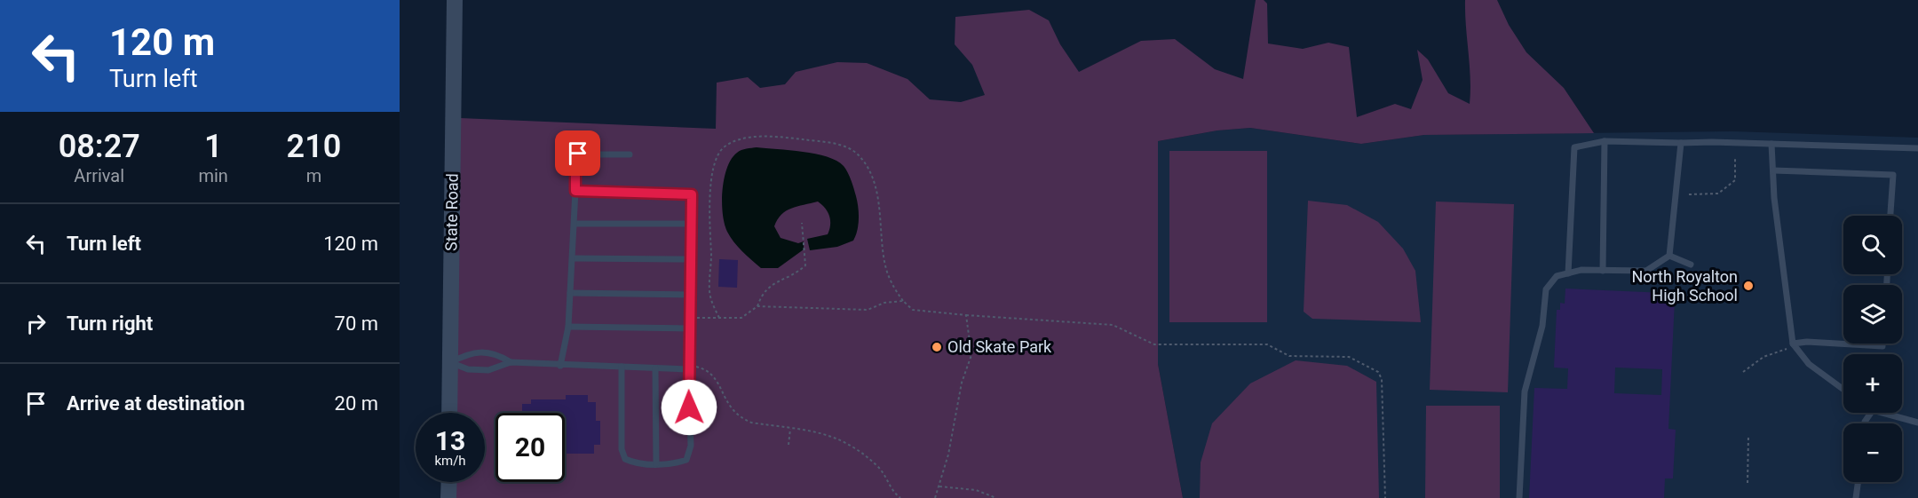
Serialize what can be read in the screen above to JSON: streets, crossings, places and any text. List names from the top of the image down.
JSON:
{
  "streets": {
    "main road": ["State Road"]
  },
  "places": ["North Royalton High School", "Old Skate Park"],
  "page": {
    "turn": ["120 m", "Turn left"],
    "eta": [
      "08:27",
      "Arrival",
      "1",
      "min",
      "210",
      "m"
    ],
    "list": [
      {
        "name": "Turn left",
        "value": "120 m"
      },
      {
        "name": "Turn right",
        "value": "70 m"
      },
      {
        "name": "Arrive at destination",
        "value": "20 m"
      }
    ],
    "map_buttons": ["+", "−"],
    "speed": "13 km/h",
    "limit": "20"
  }
}
